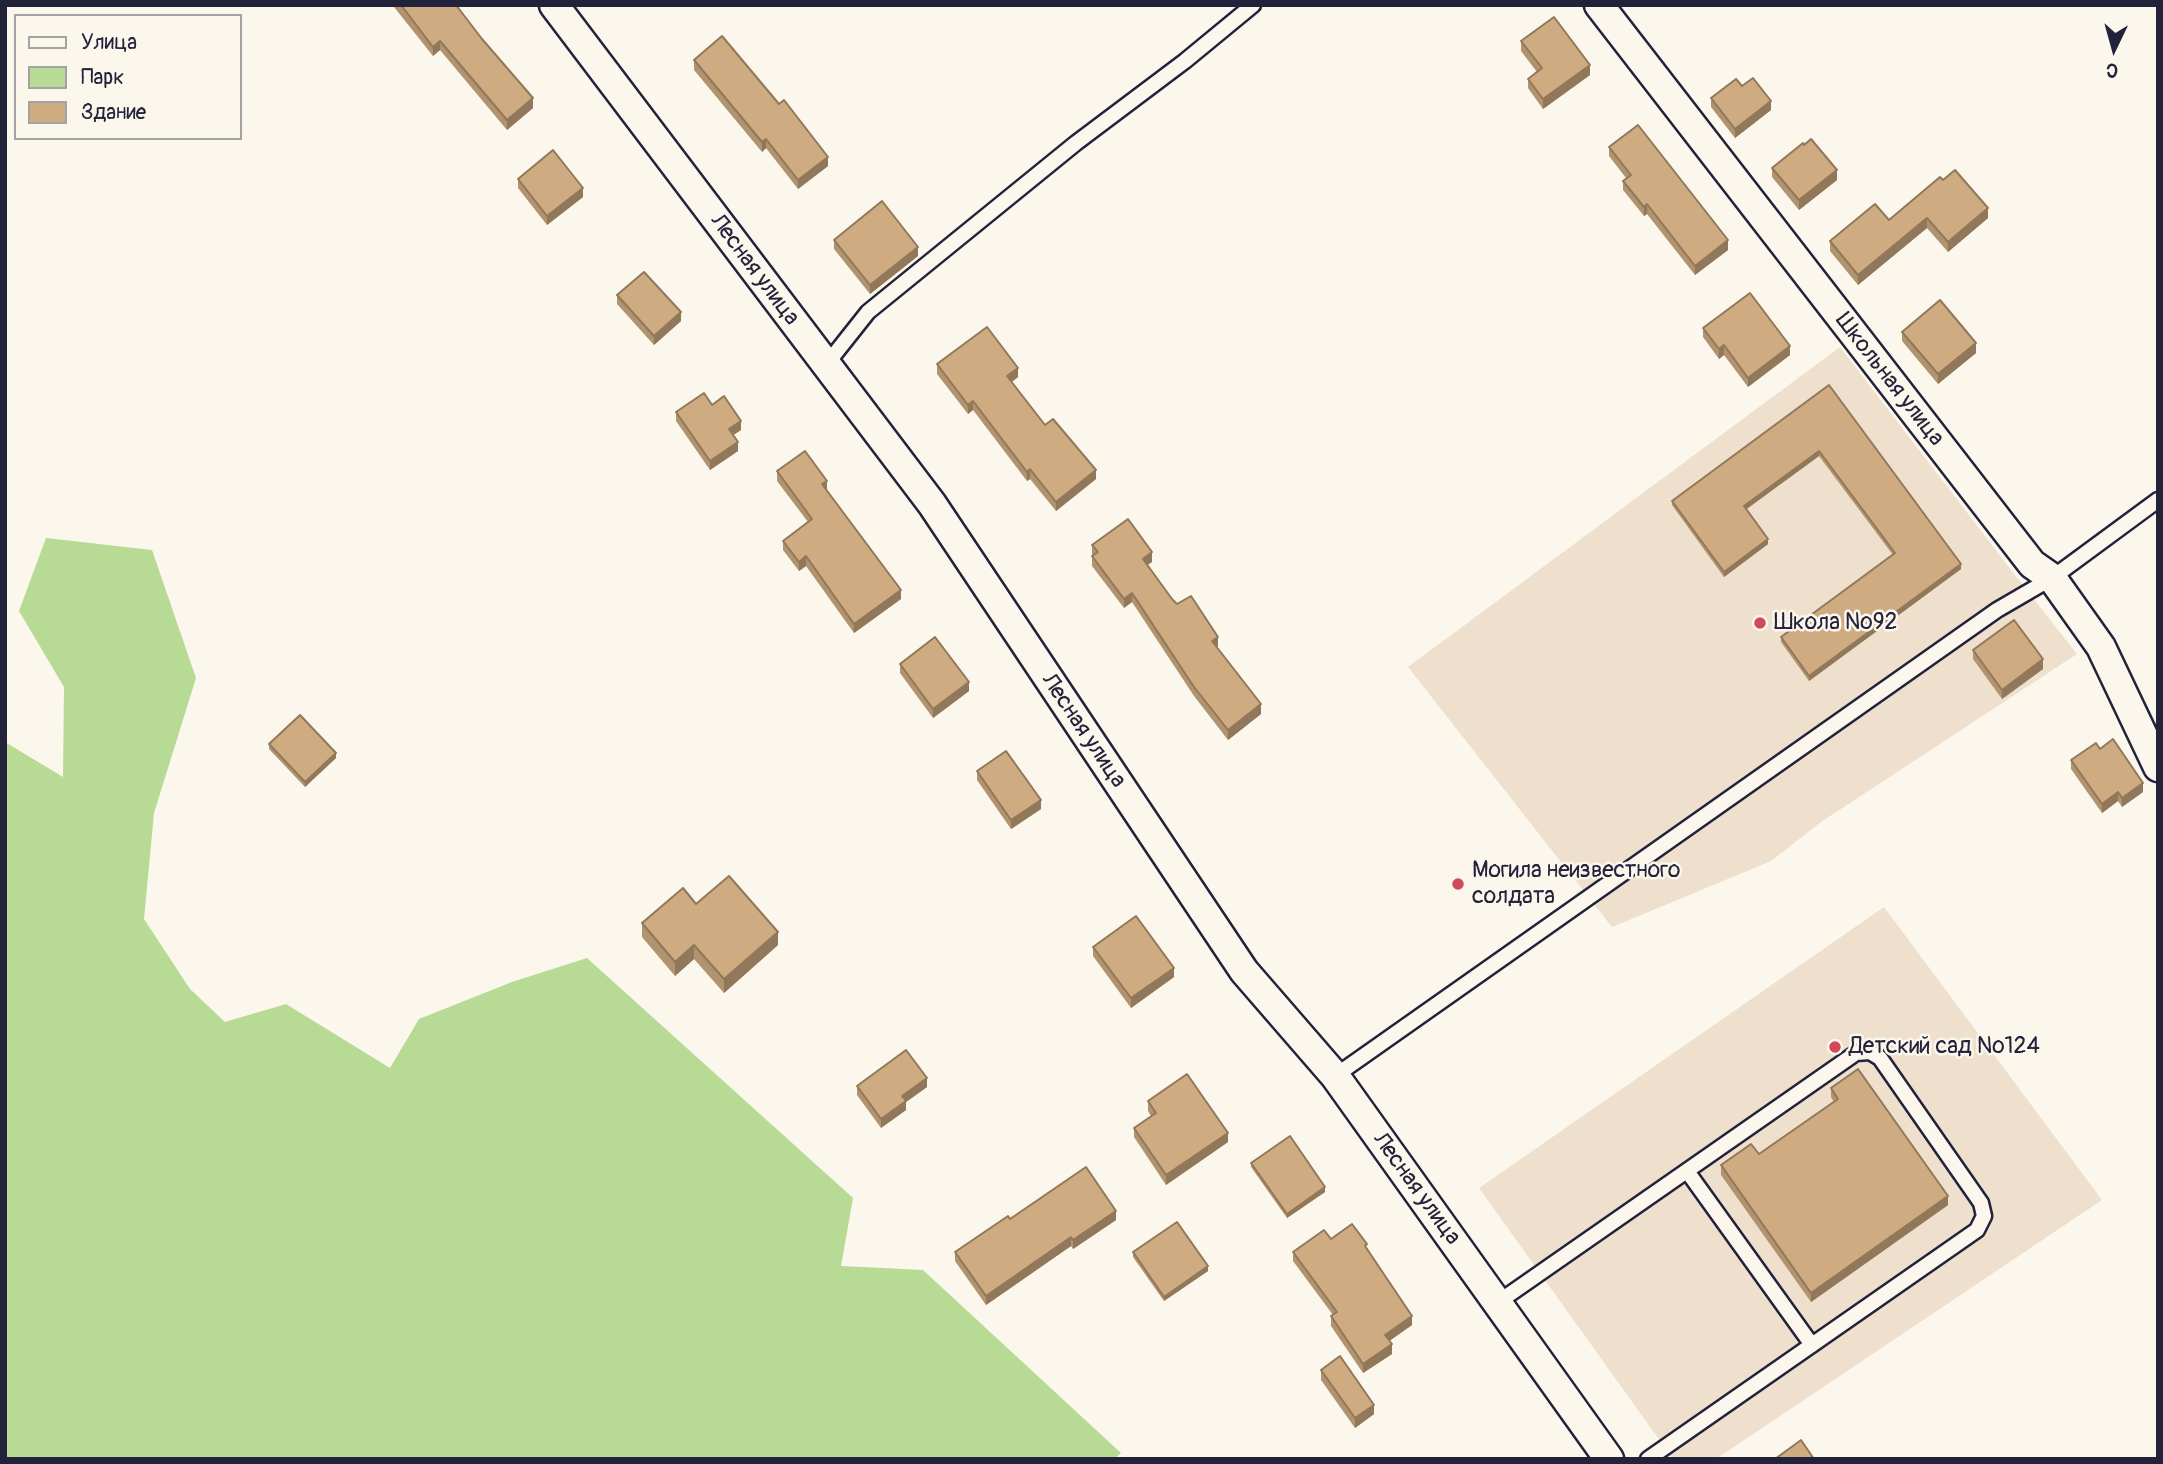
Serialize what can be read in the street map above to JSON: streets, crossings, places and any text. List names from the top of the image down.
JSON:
{
  "streets": {
    "street": ["Лесная улица", "Школьная улица"]
  },
  "places": ["Школа №92", "Могила неизвестного солдата", "Детский сад №124"],
  "legend": ["Улица", "Парк", "Здание"],
  "north": "bottom"
}
